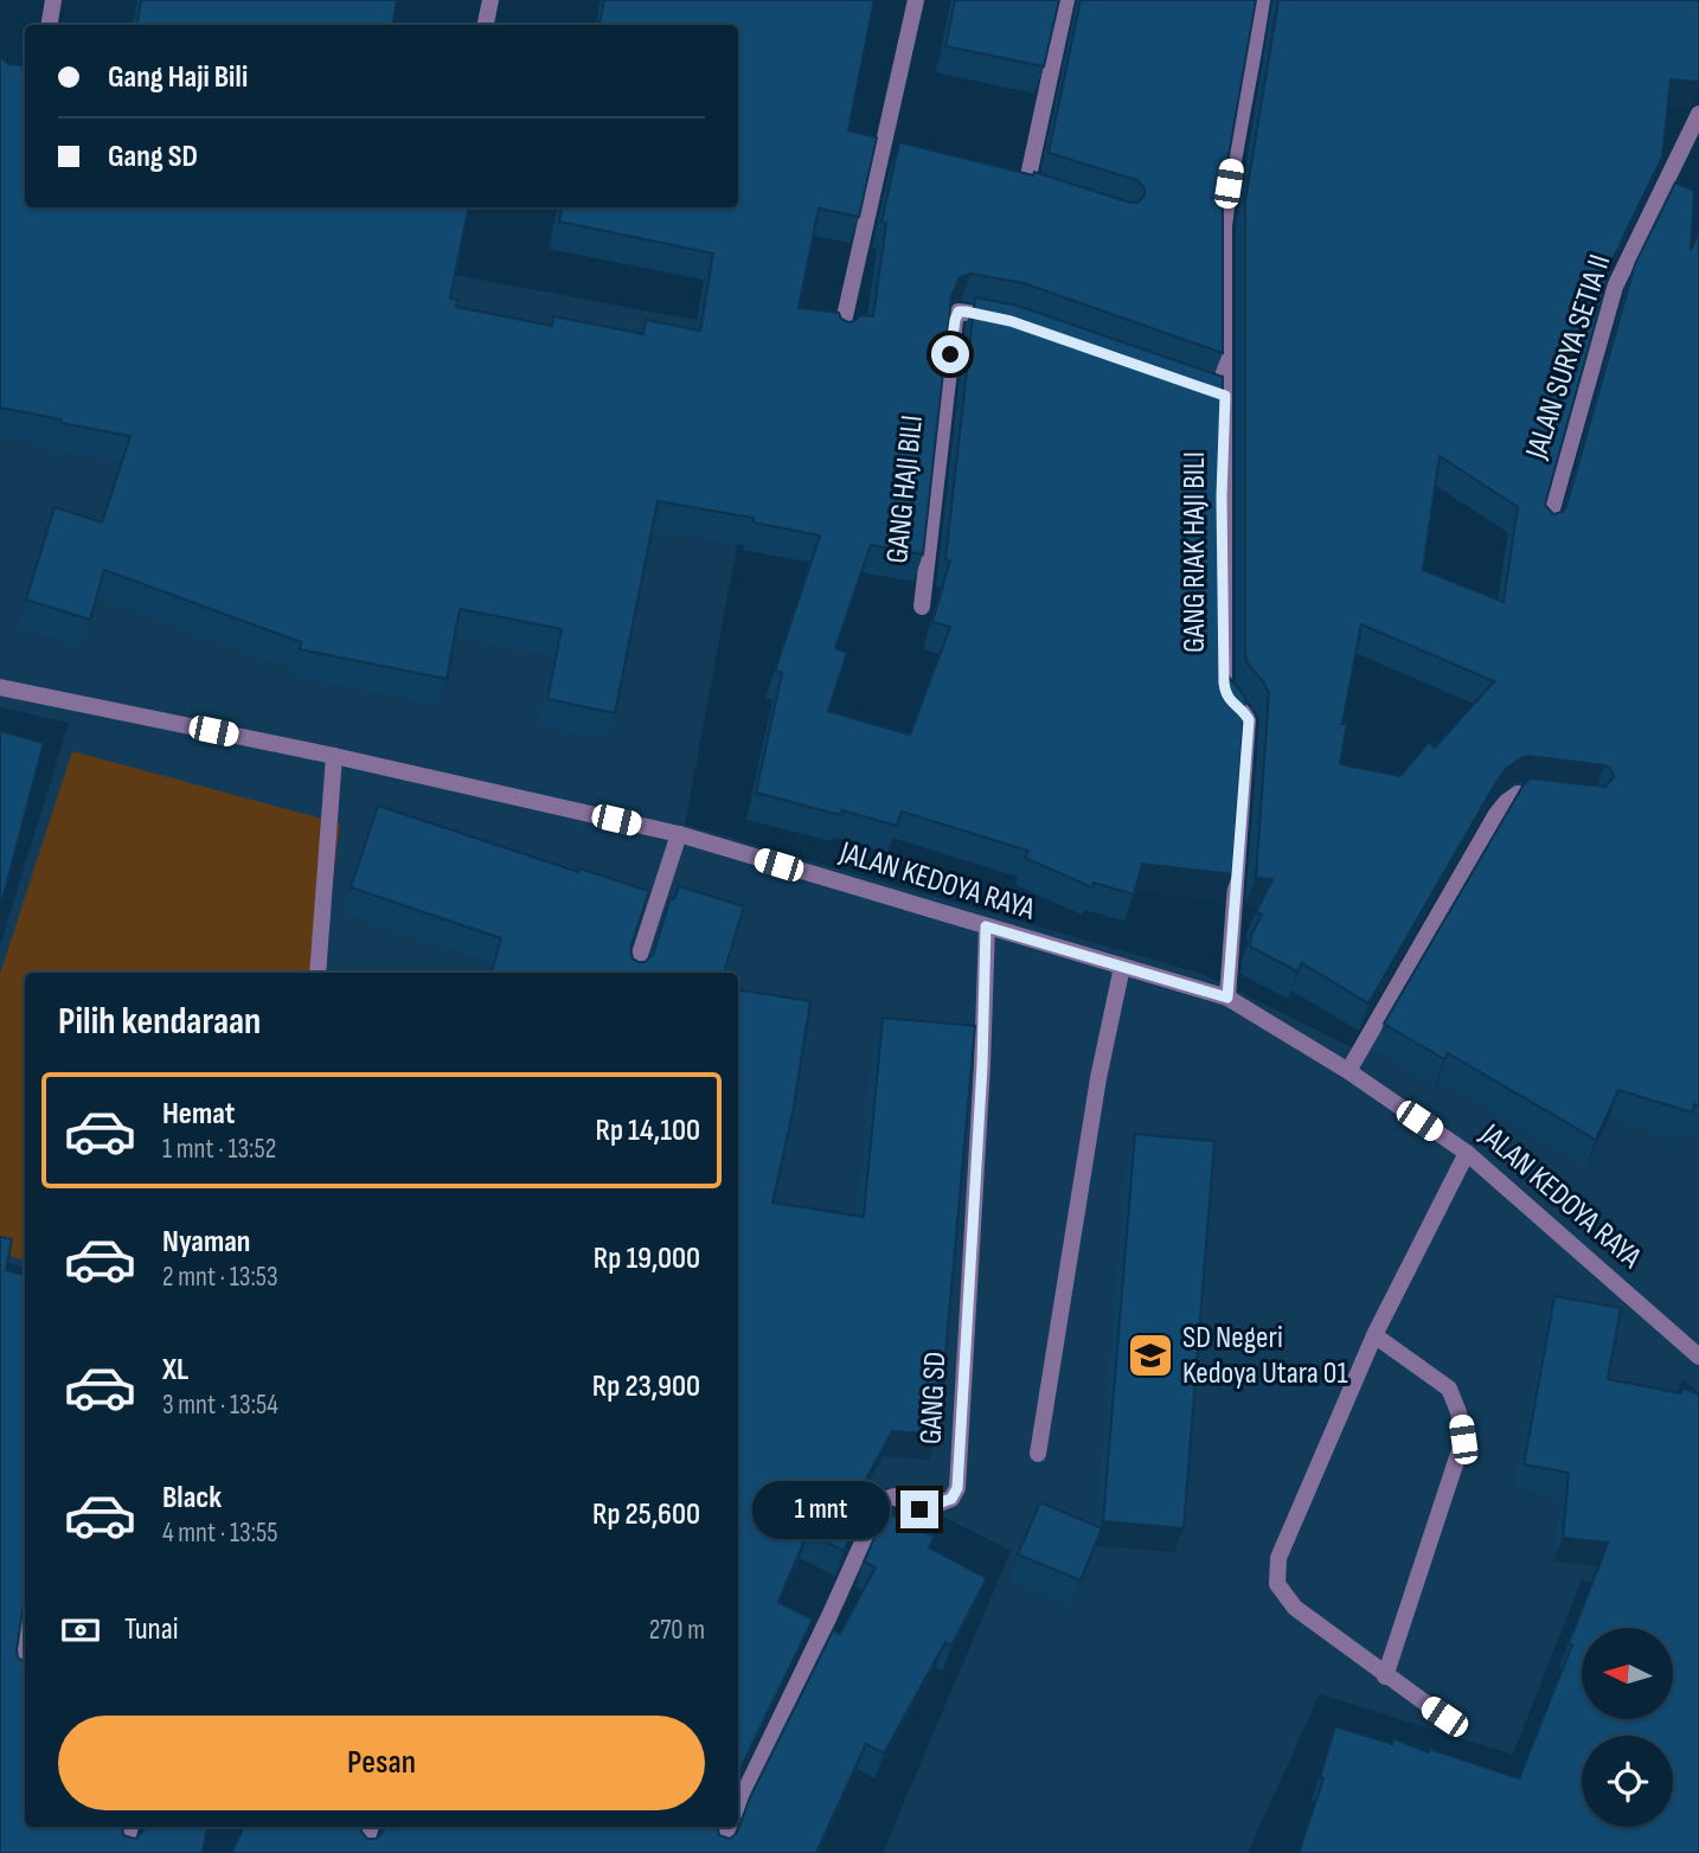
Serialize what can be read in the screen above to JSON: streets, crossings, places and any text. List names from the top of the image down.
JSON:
{
  "streets": {
    "street": [
      "JALAN SURYA SETIA II",
      "GANG HAJI BILI",
      "GANG RIAK HAJI BILI",
      "JALAN KEDOYA RAYA",
      "GANG SD"
    ]
  },
  "crossings": [
    ["GANG RIAK HAJI BILI", "JALAN KEDOYA RAYA"],
    ["JALAN KEDOYA RAYA", "GANG SD"]
  ],
  "places": {
    "school or university": ["SD Negeri Kedoya Utara 01"]
  },
  "north": "left",
  "page": {
    "banner": ["Gang Haji Bili", "Gang SD"],
    "heading": "Pilih kendaraan",
    "list": [
      {
        "name": "Hemat",
        "note": "1 mnt · 13:52",
        "value": "Rp 14,100"
      },
      {
        "name": "Nyaman",
        "note": "2 mnt · 13:53",
        "value": "Rp 19,000"
      },
      {
        "name": "XL",
        "note": "3 mnt · 13:54",
        "value": "Rp 23,900"
      },
      {
        "name": "Black",
        "note": "4 mnt · 13:55",
        "value": "Rp 25,600"
      }
    ],
    "bubble": "1 mnt",
    "pay": ["Tunai", "270 m"],
    "buttons": "Pesan"
  }
}
